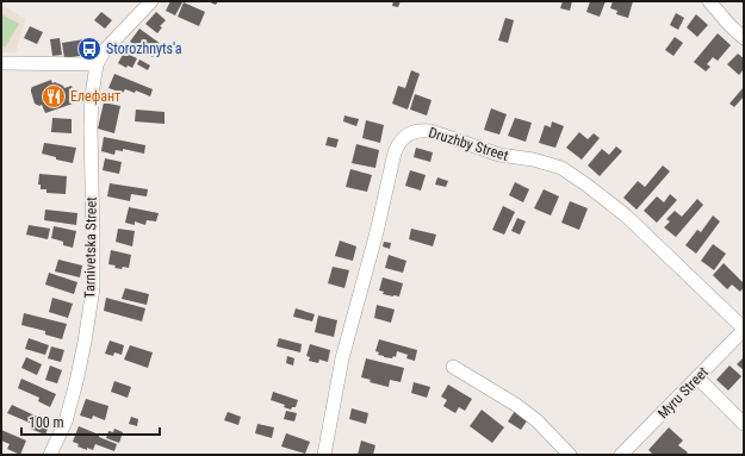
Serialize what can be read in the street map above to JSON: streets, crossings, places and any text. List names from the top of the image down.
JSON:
{
  "streets": {
    "street": ["Druzhby Street", "Tarnivetska Street", "Myru Street"]
  },
  "crossings": [
    ["Druzhby Street", "Myru Street"]
  ],
  "places": {
    "bus stop": ["Storozhnyts'a"],
    "restaurant": ["Елефант"]
  },
  "scale_bar": "100 m"
}
